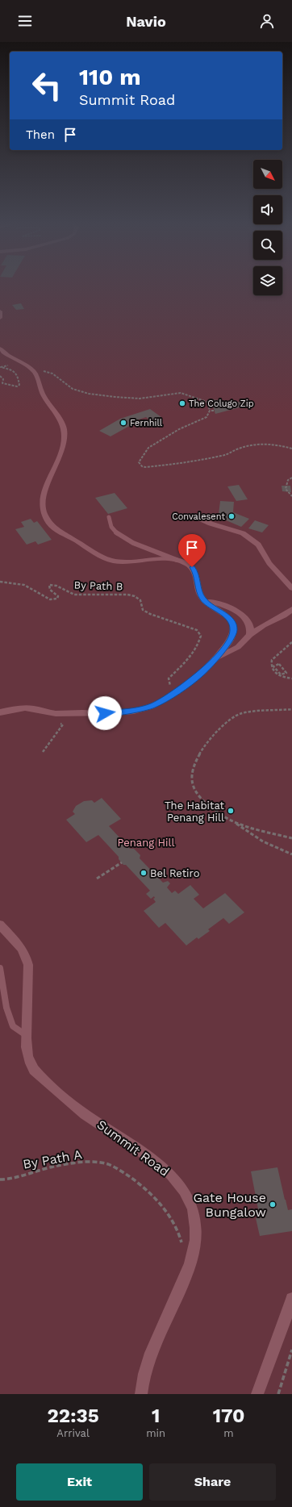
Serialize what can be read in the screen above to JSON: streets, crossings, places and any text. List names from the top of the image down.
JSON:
{
  "streets": {
    "street": ["Summit Road"],
    "path": ["By Path B", "By Path A"]
  },
  "crossings": [
    ["Summit Road", "By Path A"]
  ],
  "parks": ["Penang Hill"],
  "places": [
    "The Colugo Zip",
    "Fernhill",
    "Convalesent",
    "The Habitat Penang Hill",
    "Bel Retiro",
    "Gate House Bungalow"
  ],
  "north": "bottom right",
  "page": {
    "header": "Navio",
    "turn": ["110 m", "Summit Road"],
    "then": "Then",
    "eta": [
      "22:35",
      "Arrival",
      "1",
      "min",
      "170",
      "m"
    ],
    "buttons": ["Exit", "Share"]
  }
}
